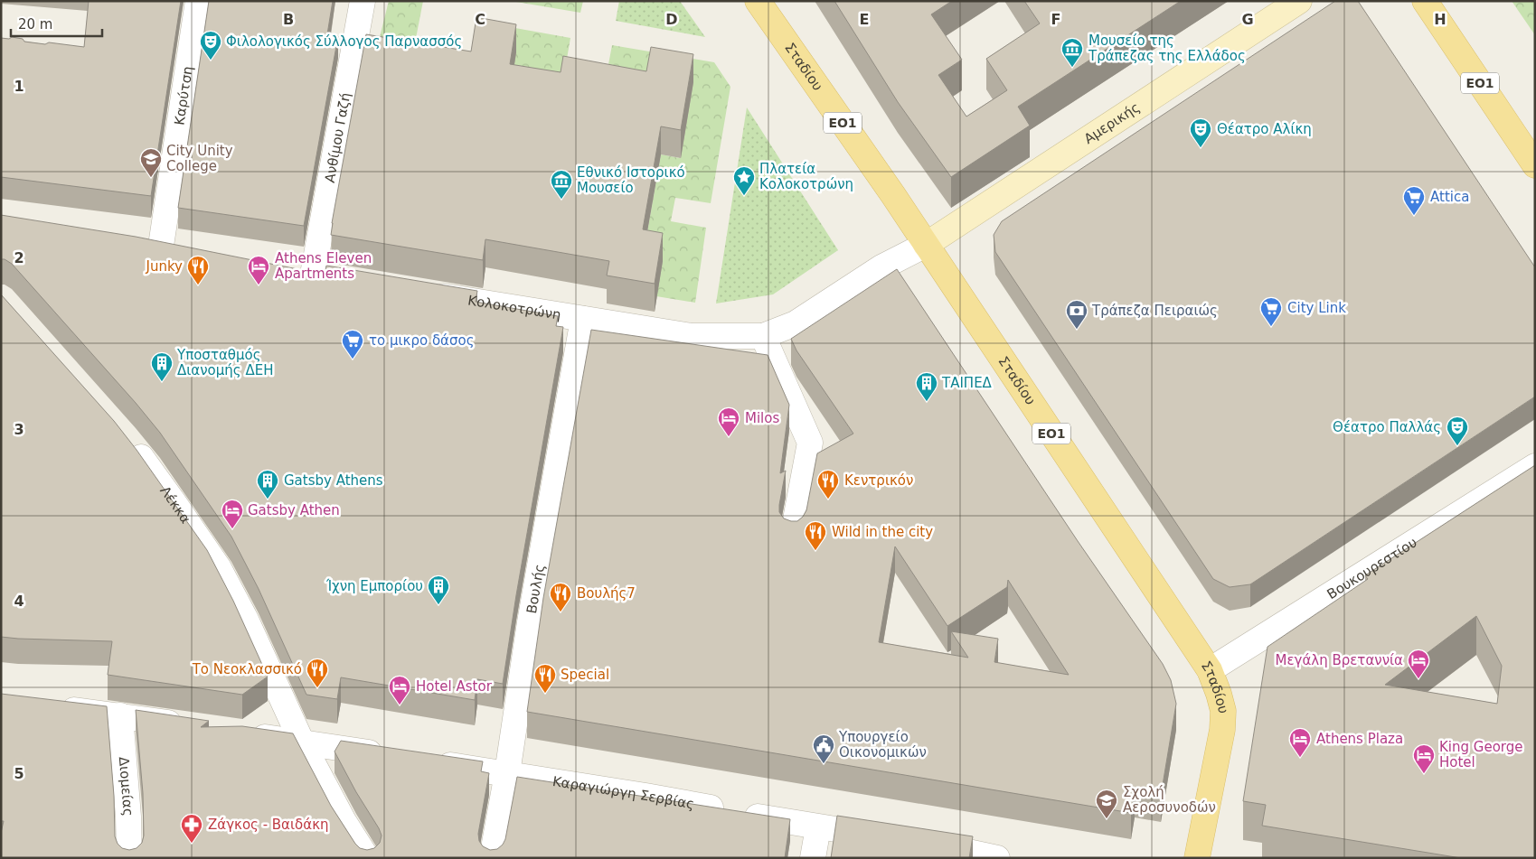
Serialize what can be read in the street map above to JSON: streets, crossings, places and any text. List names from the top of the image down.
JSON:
{
  "streets": {
    "main road": ["Σταδίου", "ΕΟ1"],
    "street": [
      "Καρύτση",
      "Αμερικής",
      "Ανθίμου Γαζή",
      "Κολοκοτρώνη",
      "Λέκκα",
      "Βουκουρεστίου",
      "Βουλής",
      "Διομείας",
      "Καραγιώργη Σερβίας"
    ]
  },
  "crossings": [
    ["Σταδίου", "Αμερικής"],
    ["Σταδίου", "Κολοκοτρώνη"],
    ["Σταδίου", "Βουκουρεστίου"],
    ["Αμερικής", "Κολοκοτρώνη"],
    ["Κολοκοτρώνη", "Βουλής"],
    ["Βουλής", "Καραγιώργη Σερβίας"]
  ],
  "places": {
    "theatre": ["Φιλολογικός Σύλλογος Παρνασσός", "Θέατρο Αλίκη", "Θέατρο Παλλάς"],
    "museum": ["Μουσείο της Τράπεζας της Ελλάδος", "Εθνικό Ιστορικό Μουσείο"],
    "school or university": ["City Unity College", "Σχολή Αεροσυνοδών"],
    "place": ["Πλατεία Κολοκοτρώνη"],
    "supermarket": ["Attica", "City Link", "το μικρο δάσος"],
    "restaurant": [
      "Junky",
      "Κεντρικόν",
      "Wild in the city",
      "Βουλής7",
      "Το Νεοκλασσικό",
      "Special"
    ],
    "hotel": [
      "Athens Eleven Apartments",
      "Milos",
      "Gatsby Athen",
      "Μεγάλη Βρεταννία",
      "Hotel Astor",
      "Athens Plaza",
      "King George Hotel"
    ],
    "bank": ["Τράπεζα Πειραιώς"],
    "building": [
      "Υποσταθμός Διανομής ΔΕΗ",
      "ΤΑΙΠΕΔ",
      "Gatsby Athens",
      "Ίχνη Εμπορίου"
    ],
    "public building": ["Υπουργείο Οικονομικών"],
    "pharmacy": ["Ζάγκος - Βαιδάκη"]
  },
  "scale_bar": "20 m",
  "grid": {
    "columns": [
      "B",
      "C",
      "D",
      "E",
      "F",
      "G",
      "H"
    ],
    "rows": [
      "1",
      "2",
      "3",
      "4",
      "5"
    ]
  }
}
